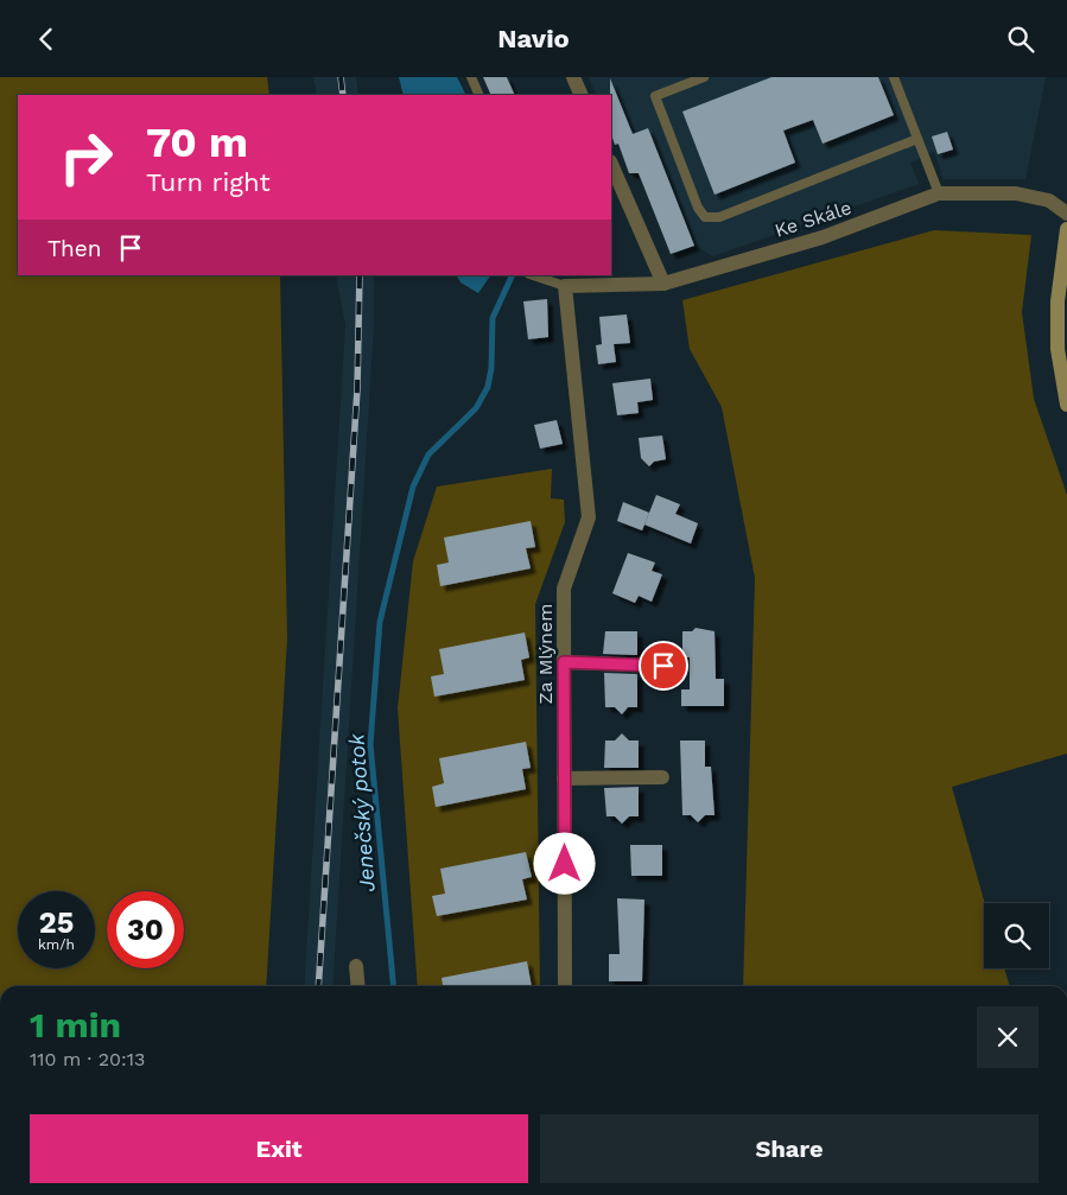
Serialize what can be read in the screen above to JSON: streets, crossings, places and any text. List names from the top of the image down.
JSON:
{
  "streets": {
    "street": ["Ke Skále", "Za Mlýnem"]
  },
  "crossings": [
    ["Ke Skále", "Za Mlýnem"]
  ],
  "water": ["Jenečský potok"],
  "page": {
    "header": "Navio",
    "turn": ["70 m", "Turn right"],
    "then": "Then",
    "speed": "25 km/h",
    "limit": "30",
    "heading": ["1 min", "110 m · 20:13"],
    "buttons": ["Exit", "Share"]
  }
}
